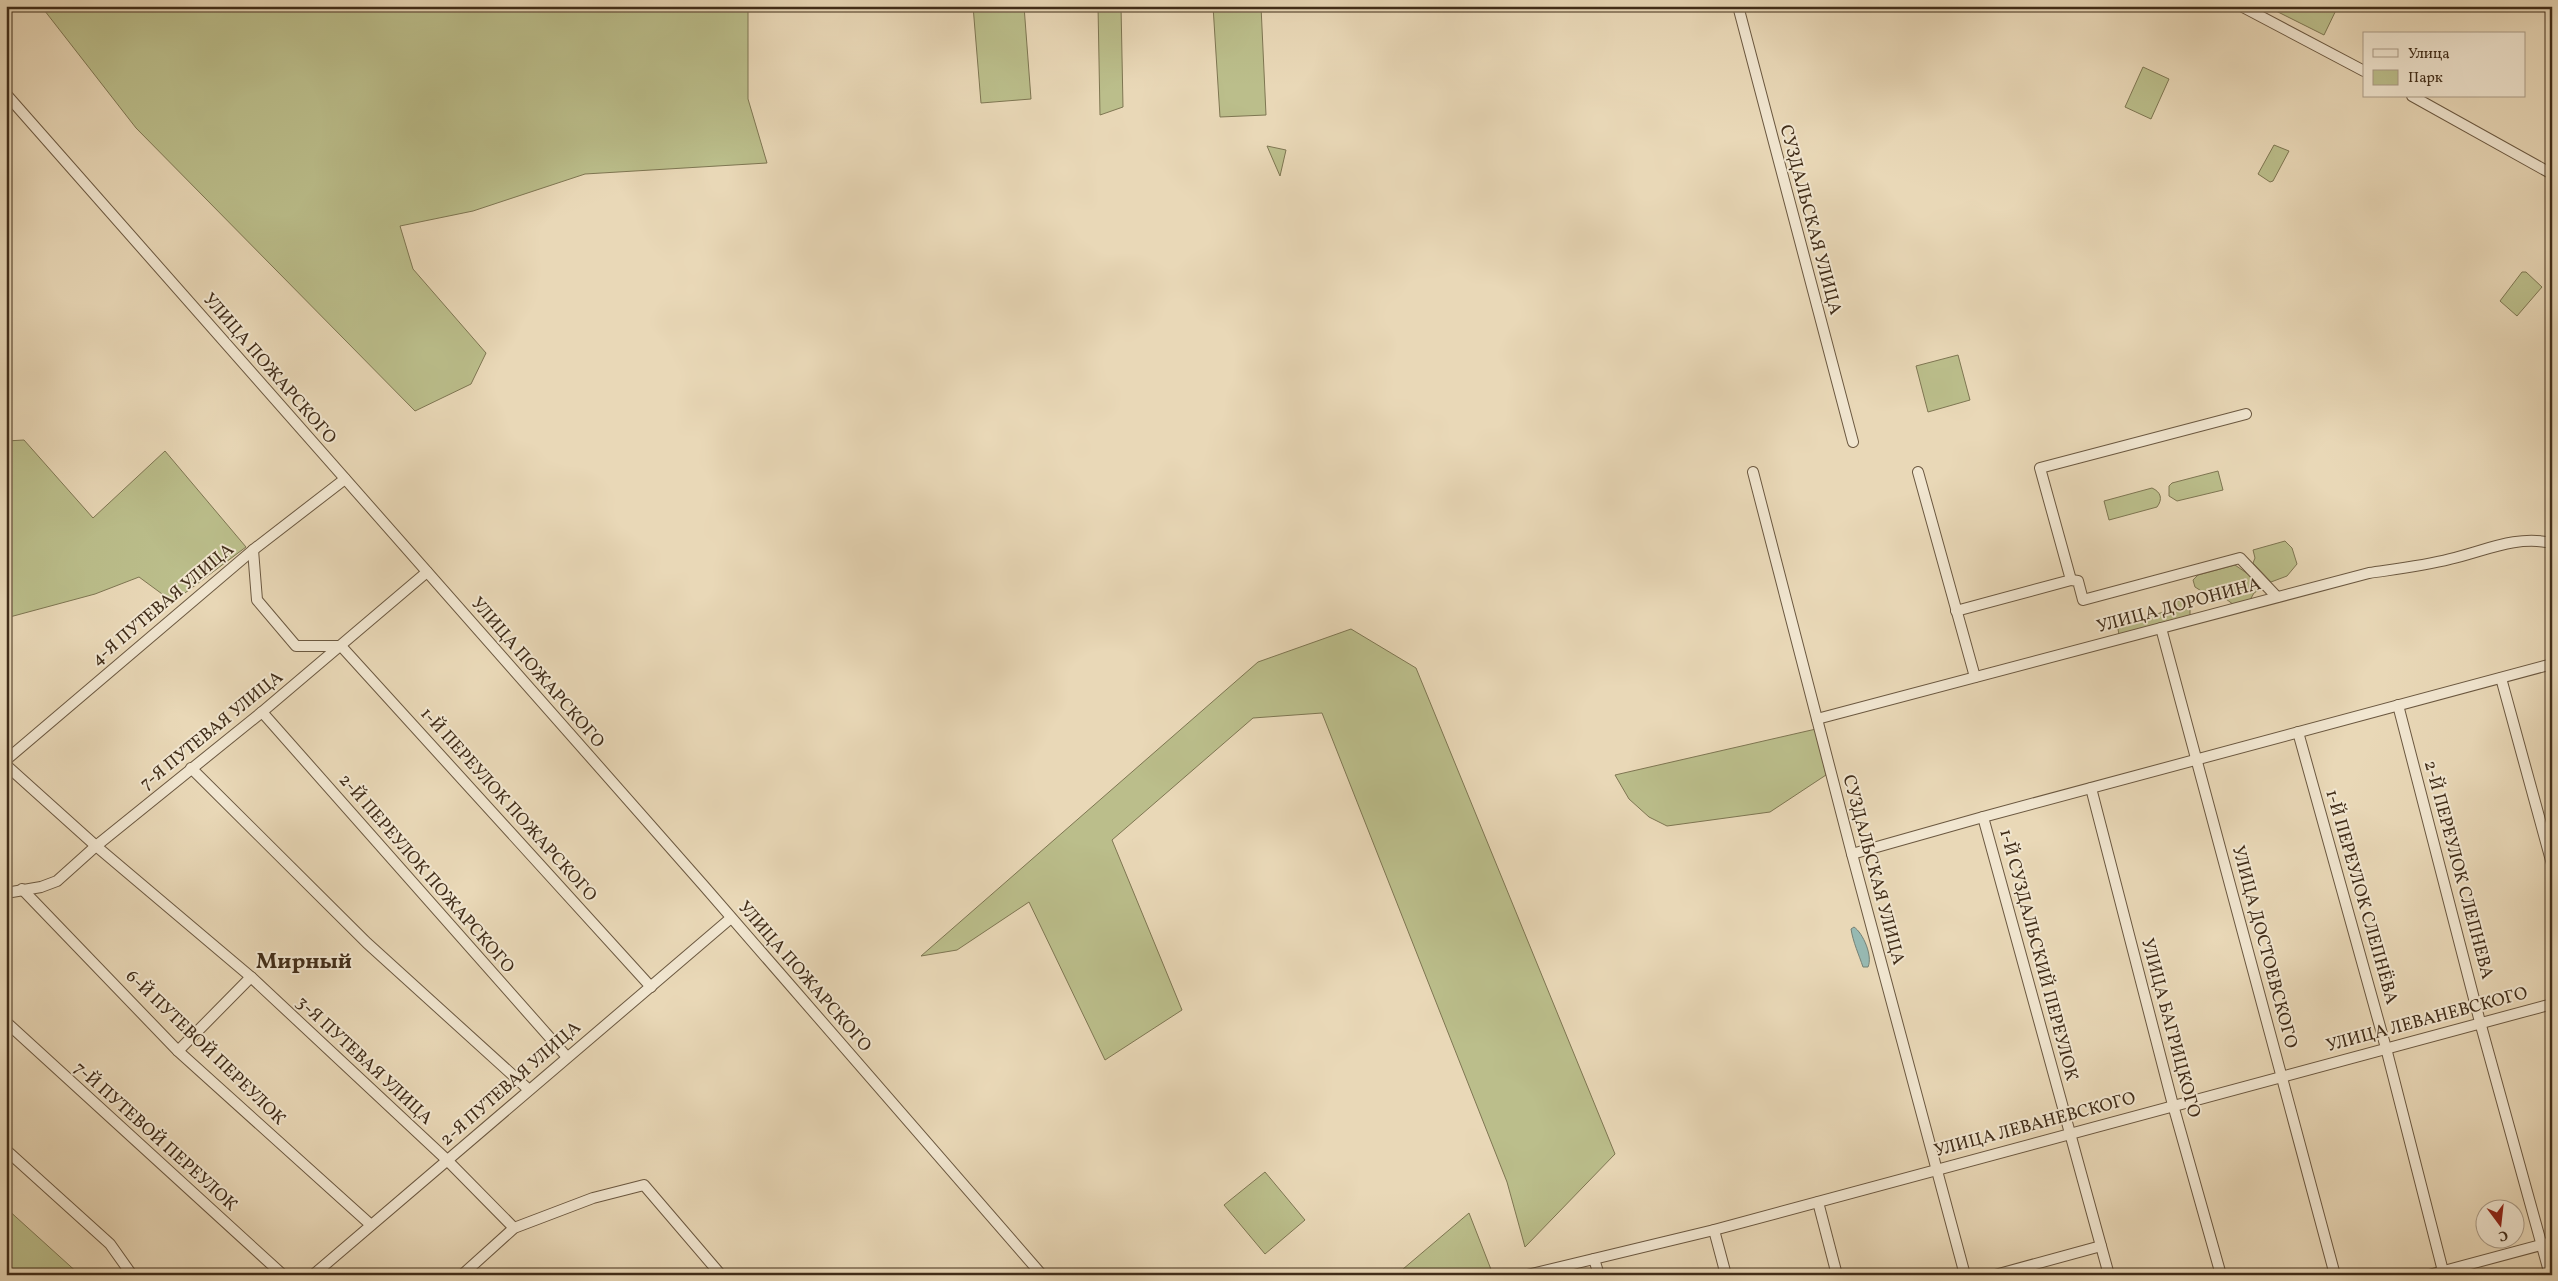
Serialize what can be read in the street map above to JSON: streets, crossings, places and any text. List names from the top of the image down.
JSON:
{
  "streets": {
    "street": [
      "СУЗДАЛЬСКАЯ УЛИЦА",
      "УЛИЦА ПОЖАРСКОГО",
      "4-Я ПУТЕВАЯ УЛИЦА",
      "УЛИЦА ДОРОНИНА",
      "7-Я ПУТЕВАЯ УЛИЦА",
      "1-Й ПЕРЕУЛОК ПОЖАРСКОГО",
      "2-Й ПЕРЕУЛОК СЛЕПНЕВА",
      "2-Й ПЕРЕУЛОК ПОЖАРСКОГО",
      "1-Й ПЕРЕУЛОК СЛЕПНЁВА",
      "УЛИЦА ДОСТОЕВСКОГО",
      "1-Й СУЗДАЛЬСКИЙ ПЕРЕУЛОК",
      "УЛИЦА ЛЕВАНЕВСКОГО",
      "УЛИЦА БАГРИЦКОГО",
      "6-Й ПУТЕВОЙ ПЕРЕУЛОК",
      "3-Я ПУТЕВАЯ УЛИЦА",
      "2-Я ПУТЕВАЯ УЛИЦА",
      "7-Й ПУТЕВОЙ ПЕРЕУЛОК"
    ]
  },
  "crossings": [
    ["СУЗДАЛЬСКАЯ УЛИЦА", "УЛИЦА ДОРОНИНА"],
    ["СУЗДАЛЬСКАЯ УЛИЦА", "УЛИЦА ЛЕВАНЕВСКОГО"],
    ["УЛИЦА ПОЖАРСКОГО", "4-Я ПУТЕВАЯ УЛИЦА"],
    ["УЛИЦА ПОЖАРСКОГО", "7-Я ПУТЕВАЯ УЛИЦА"],
    ["УЛИЦА ПОЖАРСКОГО", "2-Я ПУТЕВАЯ УЛИЦА"],
    ["УЛИЦА ДОРОНИНА", "УЛИЦА ДОСТОЕВСКОГО"],
    ["7-Я ПУТЕВАЯ УЛИЦА", "1-Й ПЕРЕУЛОК ПОЖАРСКОГО"],
    ["7-Я ПУТЕВАЯ УЛИЦА", "2-Й ПЕРЕУЛОК ПОЖАРСКОГО"],
    ["7-Я ПУТЕВАЯ УЛИЦА", "6-Й ПУТЕВОЙ ПЕРЕУЛОК"],
    ["7-Я ПУТЕВАЯ УЛИЦА", "3-Я ПУТЕВАЯ УЛИЦА"],
    ["1-Й ПЕРЕУЛОК ПОЖАРСКОГО", "2-Я ПУТЕВАЯ УЛИЦА"],
    ["2-Й ПЕРЕУЛОК СЛЕПНЕВА", "УЛИЦА ЛЕВАНЕВСКОГО"],
    ["2-Й ПЕРЕУЛОК ПОЖАРСКОГО", "2-Я ПУТЕВАЯ УЛИЦА"],
    ["1-Й ПЕРЕУЛОК СЛЕПНЁВА", "УЛИЦА ЛЕВАНЕВСКОГО"],
    ["УЛИЦА ДОСТОЕВСКОГО", "УЛИЦА ЛЕВАНЕВСКОГО"],
    ["1-Й СУЗДАЛЬСКИЙ ПЕРЕУЛОК", "УЛИЦА ЛЕВАНЕВСКОГО"],
    ["УЛИЦА ЛЕВАНЕВСКОГО", "УЛИЦА БАГРИЦКОГО"],
    ["6-Й ПУТЕВОЙ ПЕРЕУЛОК", "2-Я ПУТЕВАЯ УЛИЦА"],
    ["3-Я ПУТЕВАЯ УЛИЦА", "2-Я ПУТЕВАЯ УЛИЦА"]
  ],
  "districts": ["Мирный"],
  "legend": ["Улица", "Парк"],
  "north": "bottom"
}
